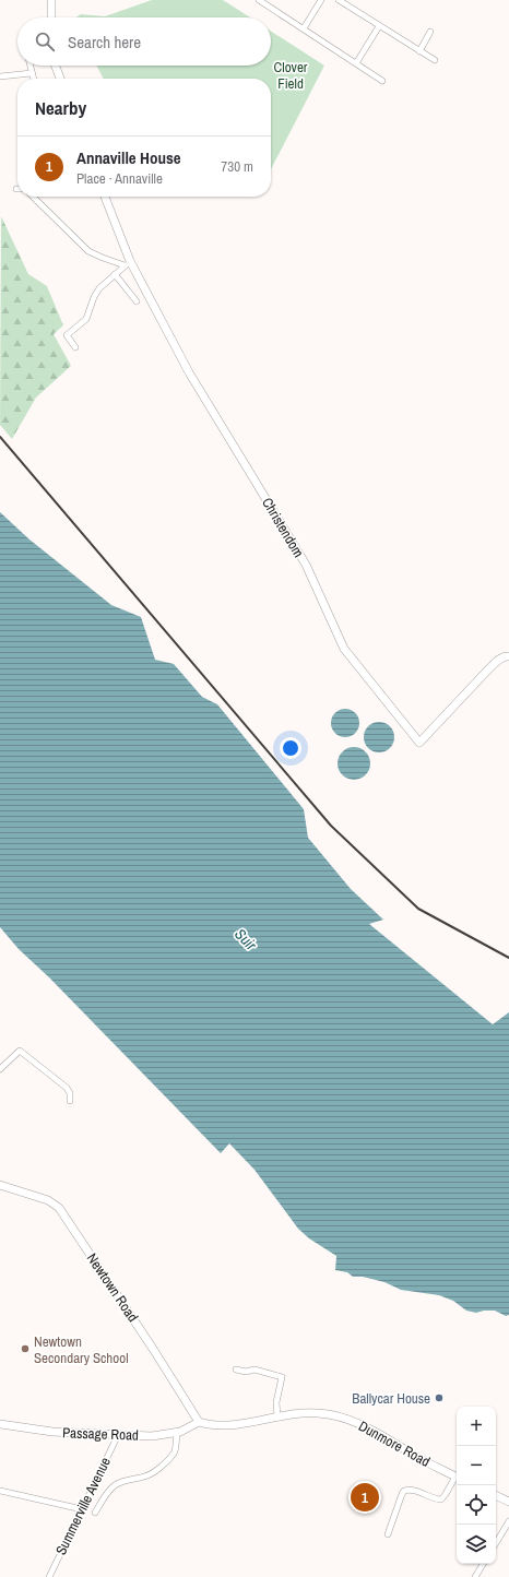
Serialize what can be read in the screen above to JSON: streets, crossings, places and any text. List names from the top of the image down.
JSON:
{
  "streets": {
    "street": [
      "Christendom",
      "Newtown Road",
      "Passage Road",
      "Dunmore Road",
      "Summerville Avenue"
    ]
  },
  "crossings": [
    ["Newtown Road", "Passage Road"],
    ["Newtown Road", "Dunmore Road"],
    ["Passage Road", "Dunmore Road"],
    ["Passage Road", "Summerville Avenue"]
  ],
  "water": ["Suir"],
  "parks": ["Clover Field"],
  "places": ["Newtown Secondary School", "Ballycar House"],
  "page": {
    "search": "Search here",
    "heading": "Nearby",
    "list": [
      {
        "mark": "1",
        "name": "Annaville House",
        "note": "Place · Annaville",
        "value": "730 m"
      }
    ],
    "map_buttons": ["+", "−"],
    "pins": "1"
  }
}
